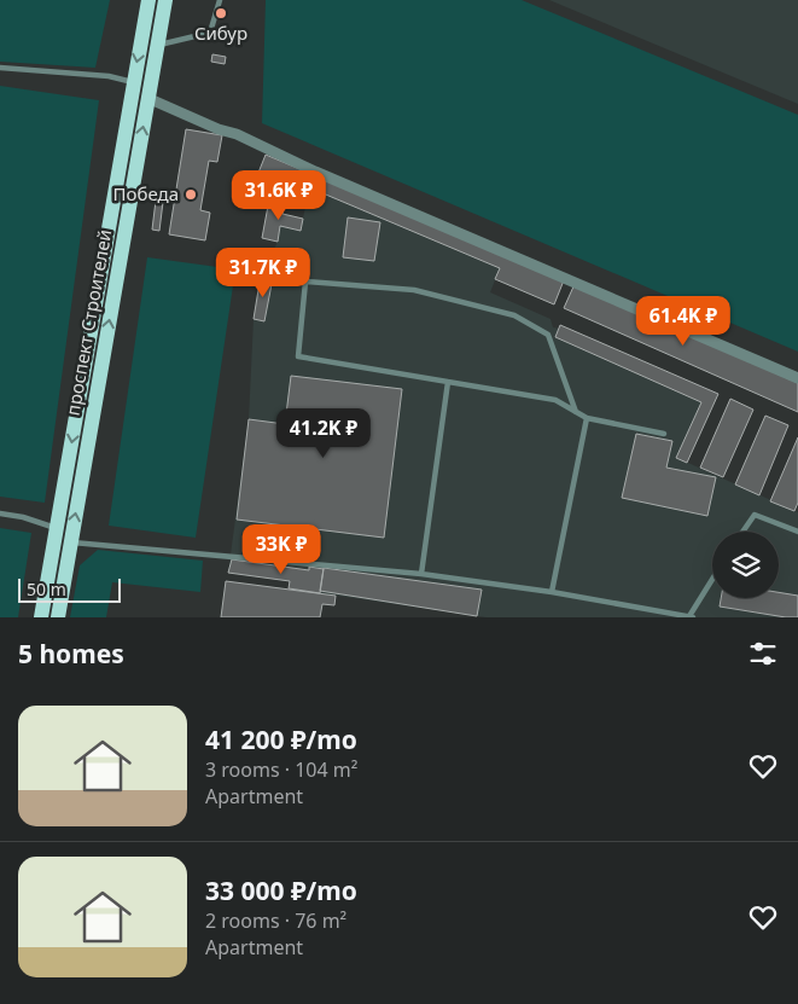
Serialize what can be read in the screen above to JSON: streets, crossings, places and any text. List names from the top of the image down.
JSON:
{
  "streets": {
    "main road": ["проспект Строителей"]
  },
  "places": ["Сибур", "Победа"],
  "scale_bar": "50 m",
  "page": {
    "price": [
      "31.6K ₽",
      "31.7K ₽",
      "61.4K ₽",
      "41.2K ₽",
      "33K ₽"
    ],
    "scale": "50 m",
    "heading": "5 homes",
    "list": [
      {
        "name": "41 200 ₽/mo",
        "note": "3 rooms · 104 m² · Apartment"
      },
      {
        "name": "33 000 ₽/mo",
        "note": "2 rooms · 76 m² · Apartment"
      }
    ]
  }
}
